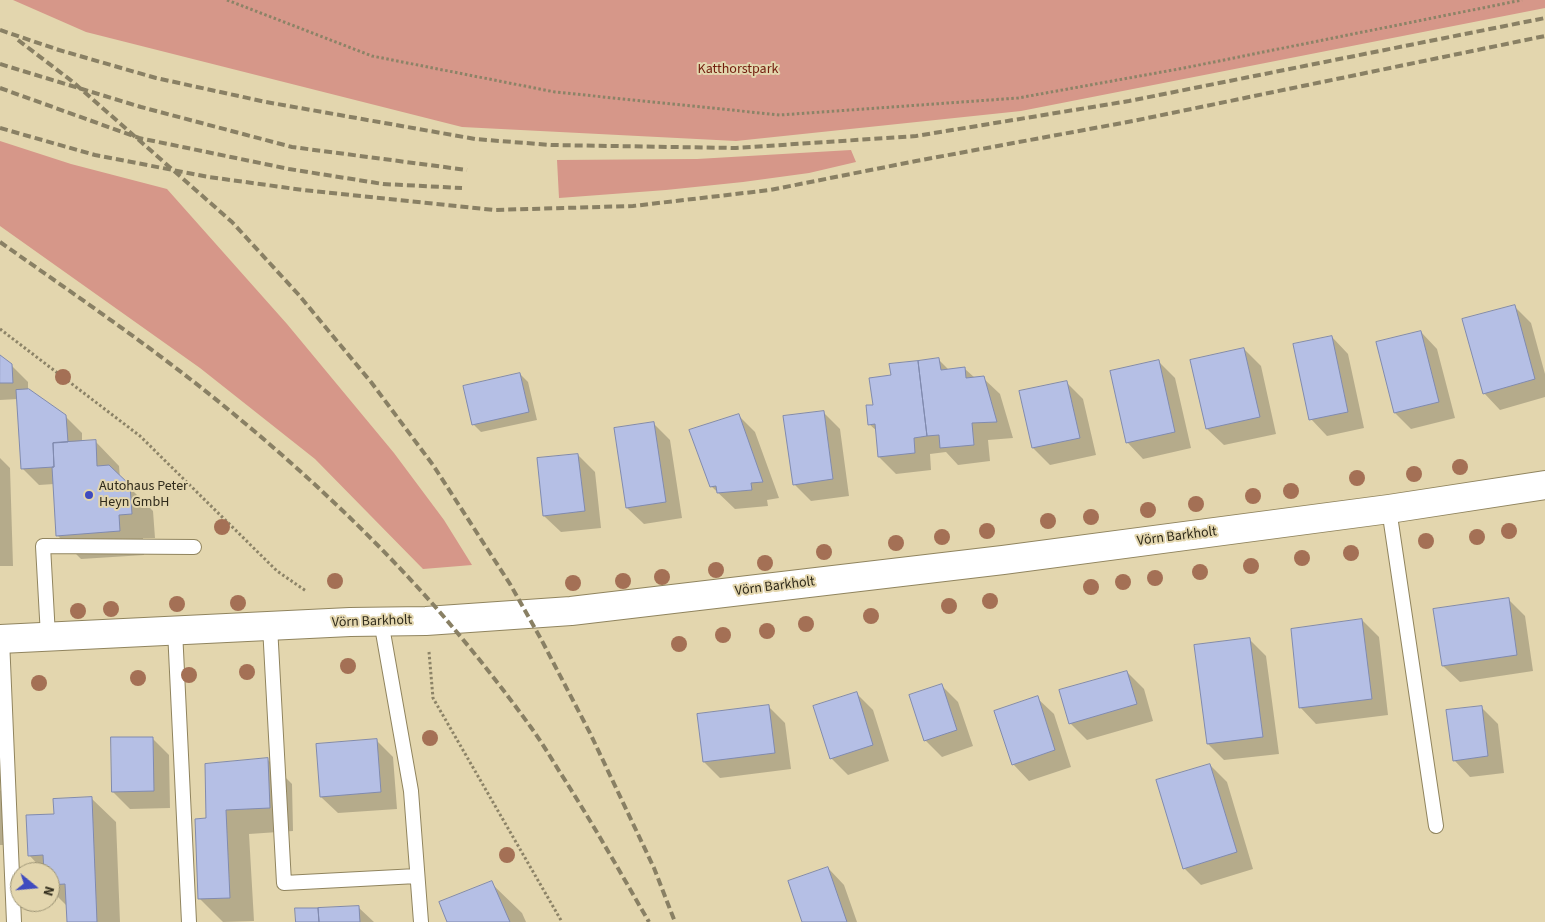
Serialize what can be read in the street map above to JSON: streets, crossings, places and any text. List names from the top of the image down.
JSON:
{
  "streets": {
    "street": ["Vörn Barkholt"]
  },
  "parks": ["Katthorstpark"],
  "places": ["Autohaus Peter Heyn GmbH"],
  "north": "right"
}
